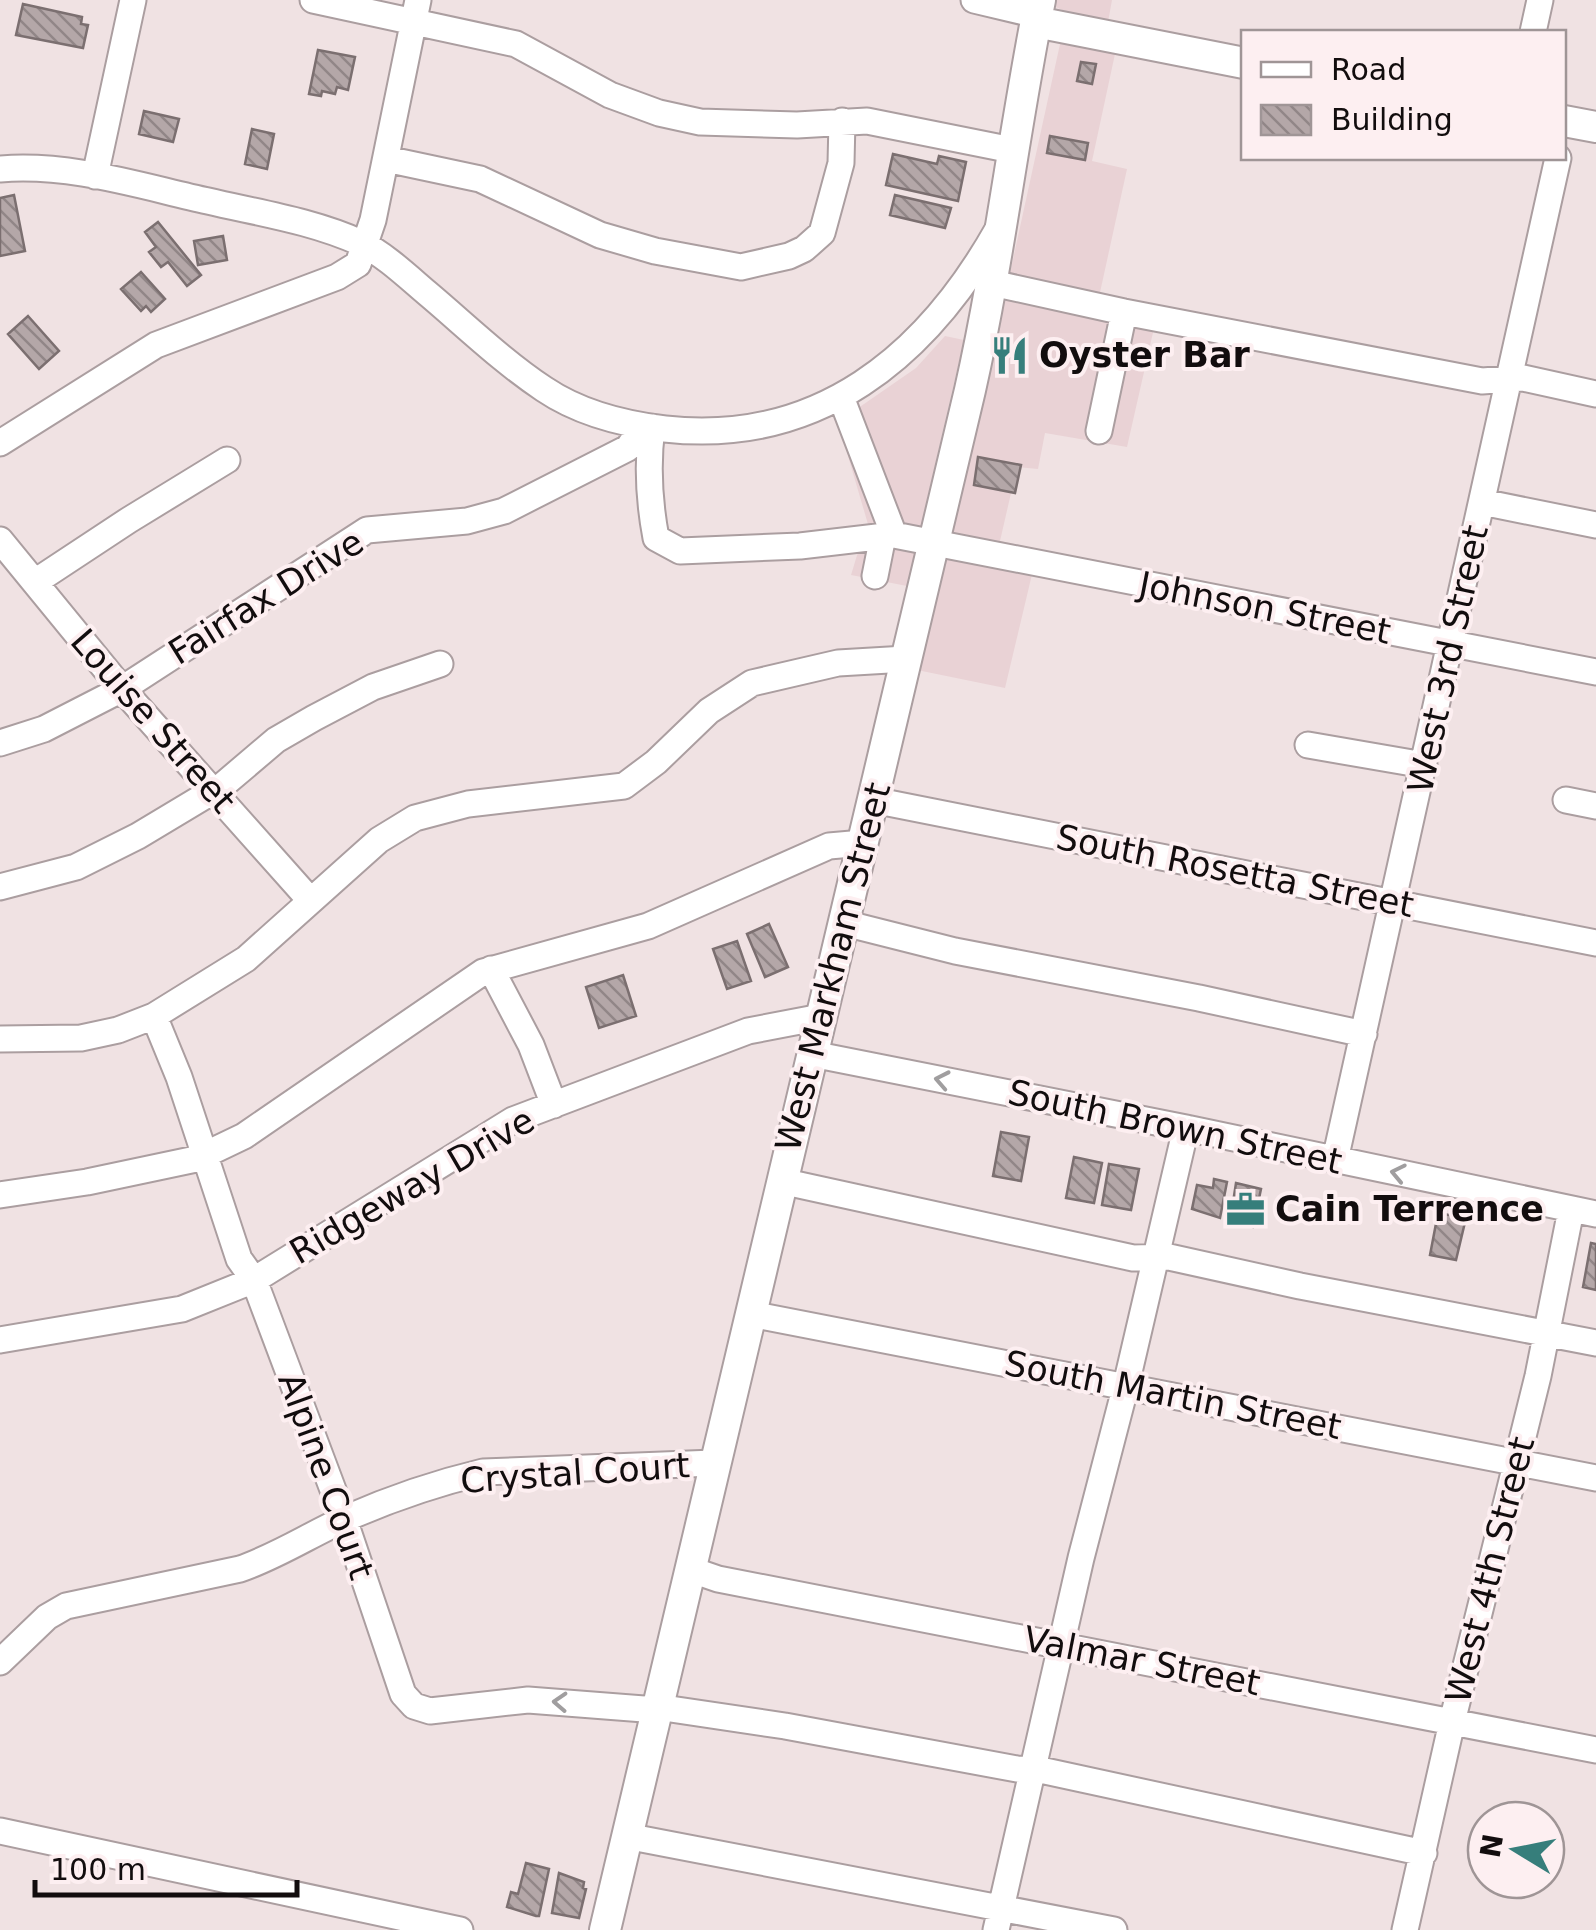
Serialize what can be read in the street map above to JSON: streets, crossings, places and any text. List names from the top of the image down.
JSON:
{
  "streets": {
    "main road": ["West Markham Street"],
    "street": [
      "Fairfax Drive",
      "Johnson Street",
      "West 3rd Street",
      "Louise Street",
      "South Rosetta Street",
      "South Brown Street",
      "Ridgeway Drive",
      "South Martin Street",
      "Crystal Court",
      "Alpine Court",
      "West 4th Street",
      "Valmar Street"
    ]
  },
  "crossings": [
    ["Fairfax Drive", "Johnson Street"],
    ["Fairfax Drive", "Louise Street"],
    ["Johnson Street", "West 3rd Street"],
    ["Johnson Street", "West Markham Street"],
    ["West 3rd Street", "South Rosetta Street"],
    ["West 3rd Street", "South Brown Street"],
    ["South Rosetta Street", "West Markham Street"],
    ["West Markham Street", "South Brown Street"],
    ["West Markham Street", "Ridgeway Drive"],
    ["West Markham Street", "South Martin Street"],
    ["West Markham Street", "Crystal Court"],
    ["West Markham Street", "Alpine Court"],
    ["West Markham Street", "Valmar Street"],
    ["South Brown Street", "West 4th Street"],
    ["Ridgeway Drive", "Alpine Court"],
    ["South Martin Street", "West 4th Street"],
    ["Crystal Court", "Alpine Court"],
    ["West 4th Street", "Valmar Street"]
  ],
  "places": {
    "restaurant": ["Oyster Bar"],
    "office": ["Cain Terrence"]
  },
  "legend": ["Road", "Building"],
  "scale_bar": "100 m",
  "north": "left"
}
